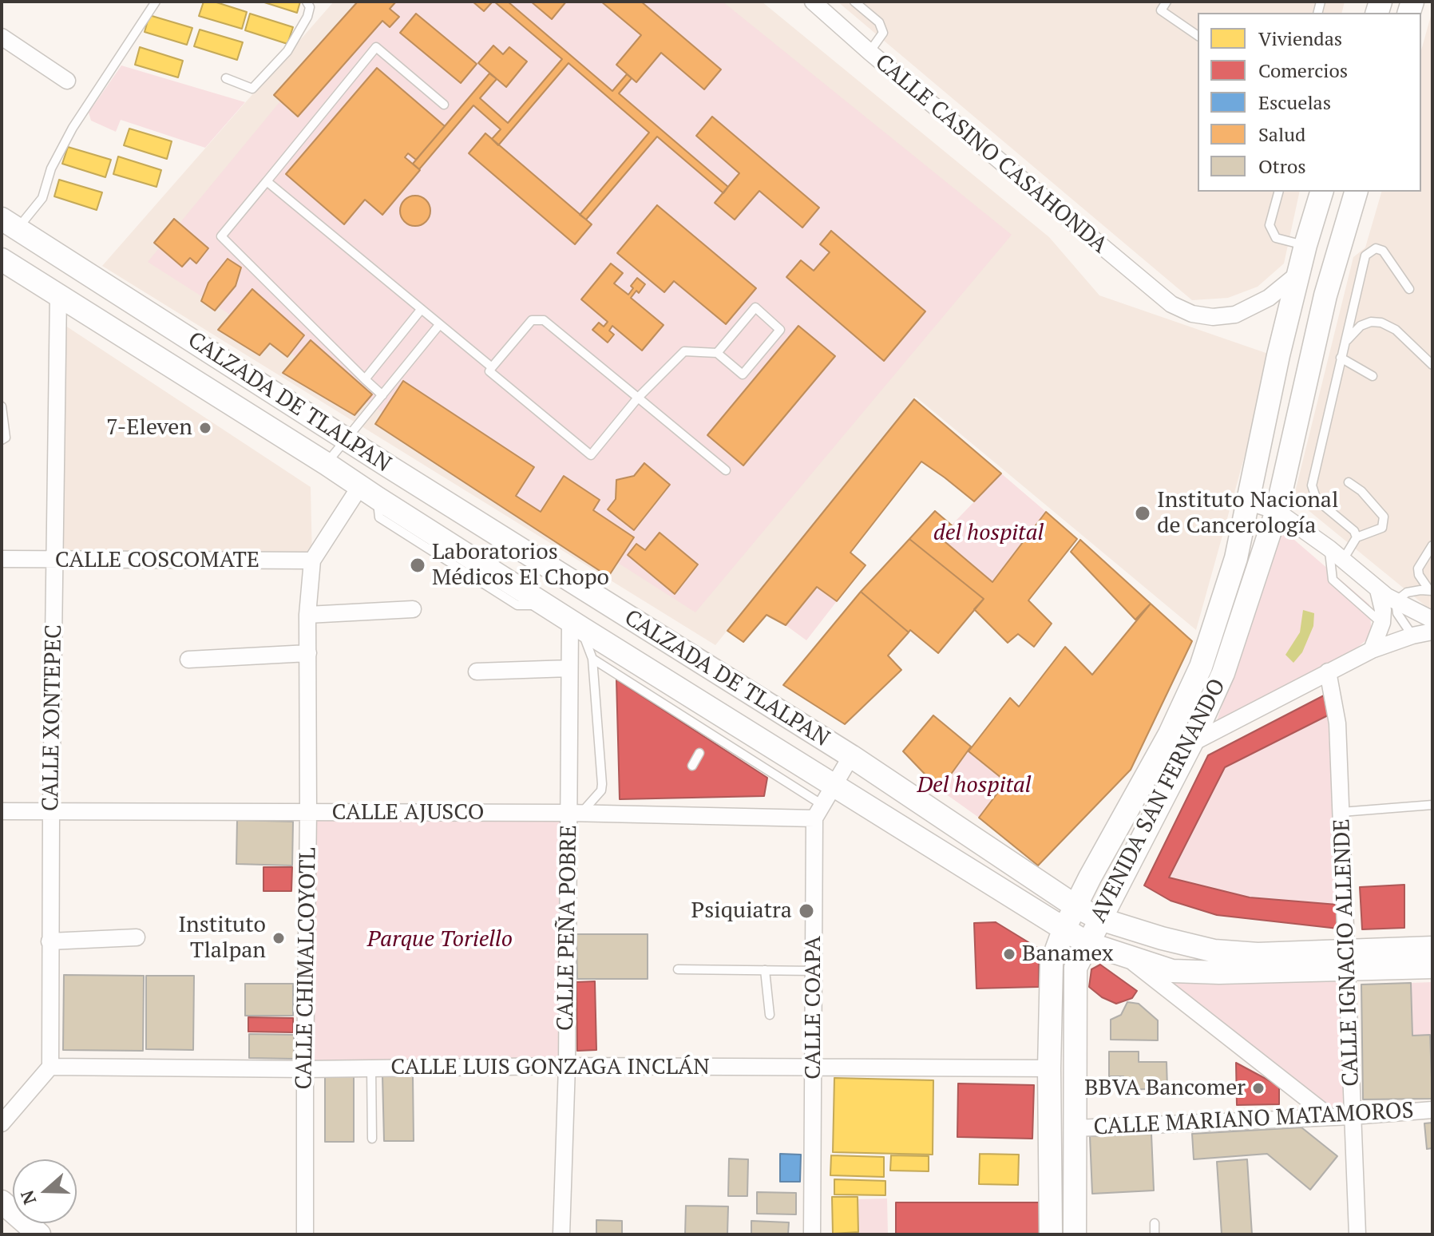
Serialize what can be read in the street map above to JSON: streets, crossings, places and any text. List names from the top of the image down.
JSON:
{
  "streets": {
    "main road": ["CALZADA DE TLALPAN", "AVENIDA SAN FERNANDO"],
    "street": [
      "CALLE CASINO CASAHONDA",
      "CALLE COSCOMATE",
      "CALLE XONTEPEC",
      "CALLE AJUSCO",
      "CALLE PEÑA POBRE",
      "CALLE IGNACIO ALLENDE",
      "CALLE CHIMALCOYOTL",
      "CALLE COAPA",
      "CALLE LUIS GONZAGA INCLÁN",
      "CALLE MARIANO MATAMOROS"
    ]
  },
  "crossings": [
    ["CALLE CASINO CASAHONDA", "AVENIDA SAN FERNANDO"],
    ["CALZADA DE TLALPAN", "CALLE XONTEPEC"],
    ["CALZADA DE TLALPAN", "AVENIDA SAN FERNANDO"],
    ["CALZADA DE TLALPAN", "CALLE AJUSCO"],
    ["CALZADA DE TLALPAN", "CALLE PEÑA POBRE"],
    ["CALZADA DE TLALPAN", "CALLE IGNACIO ALLENDE"],
    ["CALZADA DE TLALPAN", "CALLE CHIMALCOYOTL"],
    ["CALZADA DE TLALPAN", "CALLE COAPA"],
    ["CALLE COSCOMATE", "CALLE XONTEPEC"],
    ["CALLE COSCOMATE", "CALLE CHIMALCOYOTL"],
    ["CALLE XONTEPEC", "CALLE AJUSCO"],
    ["CALLE XONTEPEC", "CALLE LUIS GONZAGA INCLÁN"],
    ["AVENIDA SAN FERNANDO", "CALLE LUIS GONZAGA INCLÁN"],
    ["AVENIDA SAN FERNANDO", "CALLE MARIANO MATAMOROS"],
    ["CALLE AJUSCO", "CALLE PEÑA POBRE"],
    ["CALLE AJUSCO", "CALLE CHIMALCOYOTL"],
    ["CALLE AJUSCO", "CALLE COAPA"],
    ["CALLE PEÑA POBRE", "CALLE LUIS GONZAGA INCLÁN"],
    ["CALLE IGNACIO ALLENDE", "CALLE MARIANO MATAMOROS"],
    ["CALLE CHIMALCOYOTL", "CALLE LUIS GONZAGA INCLÁN"],
    ["CALLE COAPA", "CALLE LUIS GONZAGA INCLÁN"]
  ],
  "parks": ["del hospital", "Del hospital", "Parque Toriello"],
  "places": [
    "7-Eleven",
    "Instituto Nacional de Cancerología",
    "Laboratorios Médicos El Chopo",
    "Psiquiatra",
    "Instituto Tlalpan",
    "Banamex",
    "BBVA Bancomer"
  ],
  "legend": [
    "Viviendas",
    "Comercios",
    "Escuelas",
    "Salud",
    "Otros"
  ],
  "north": "left"
}
